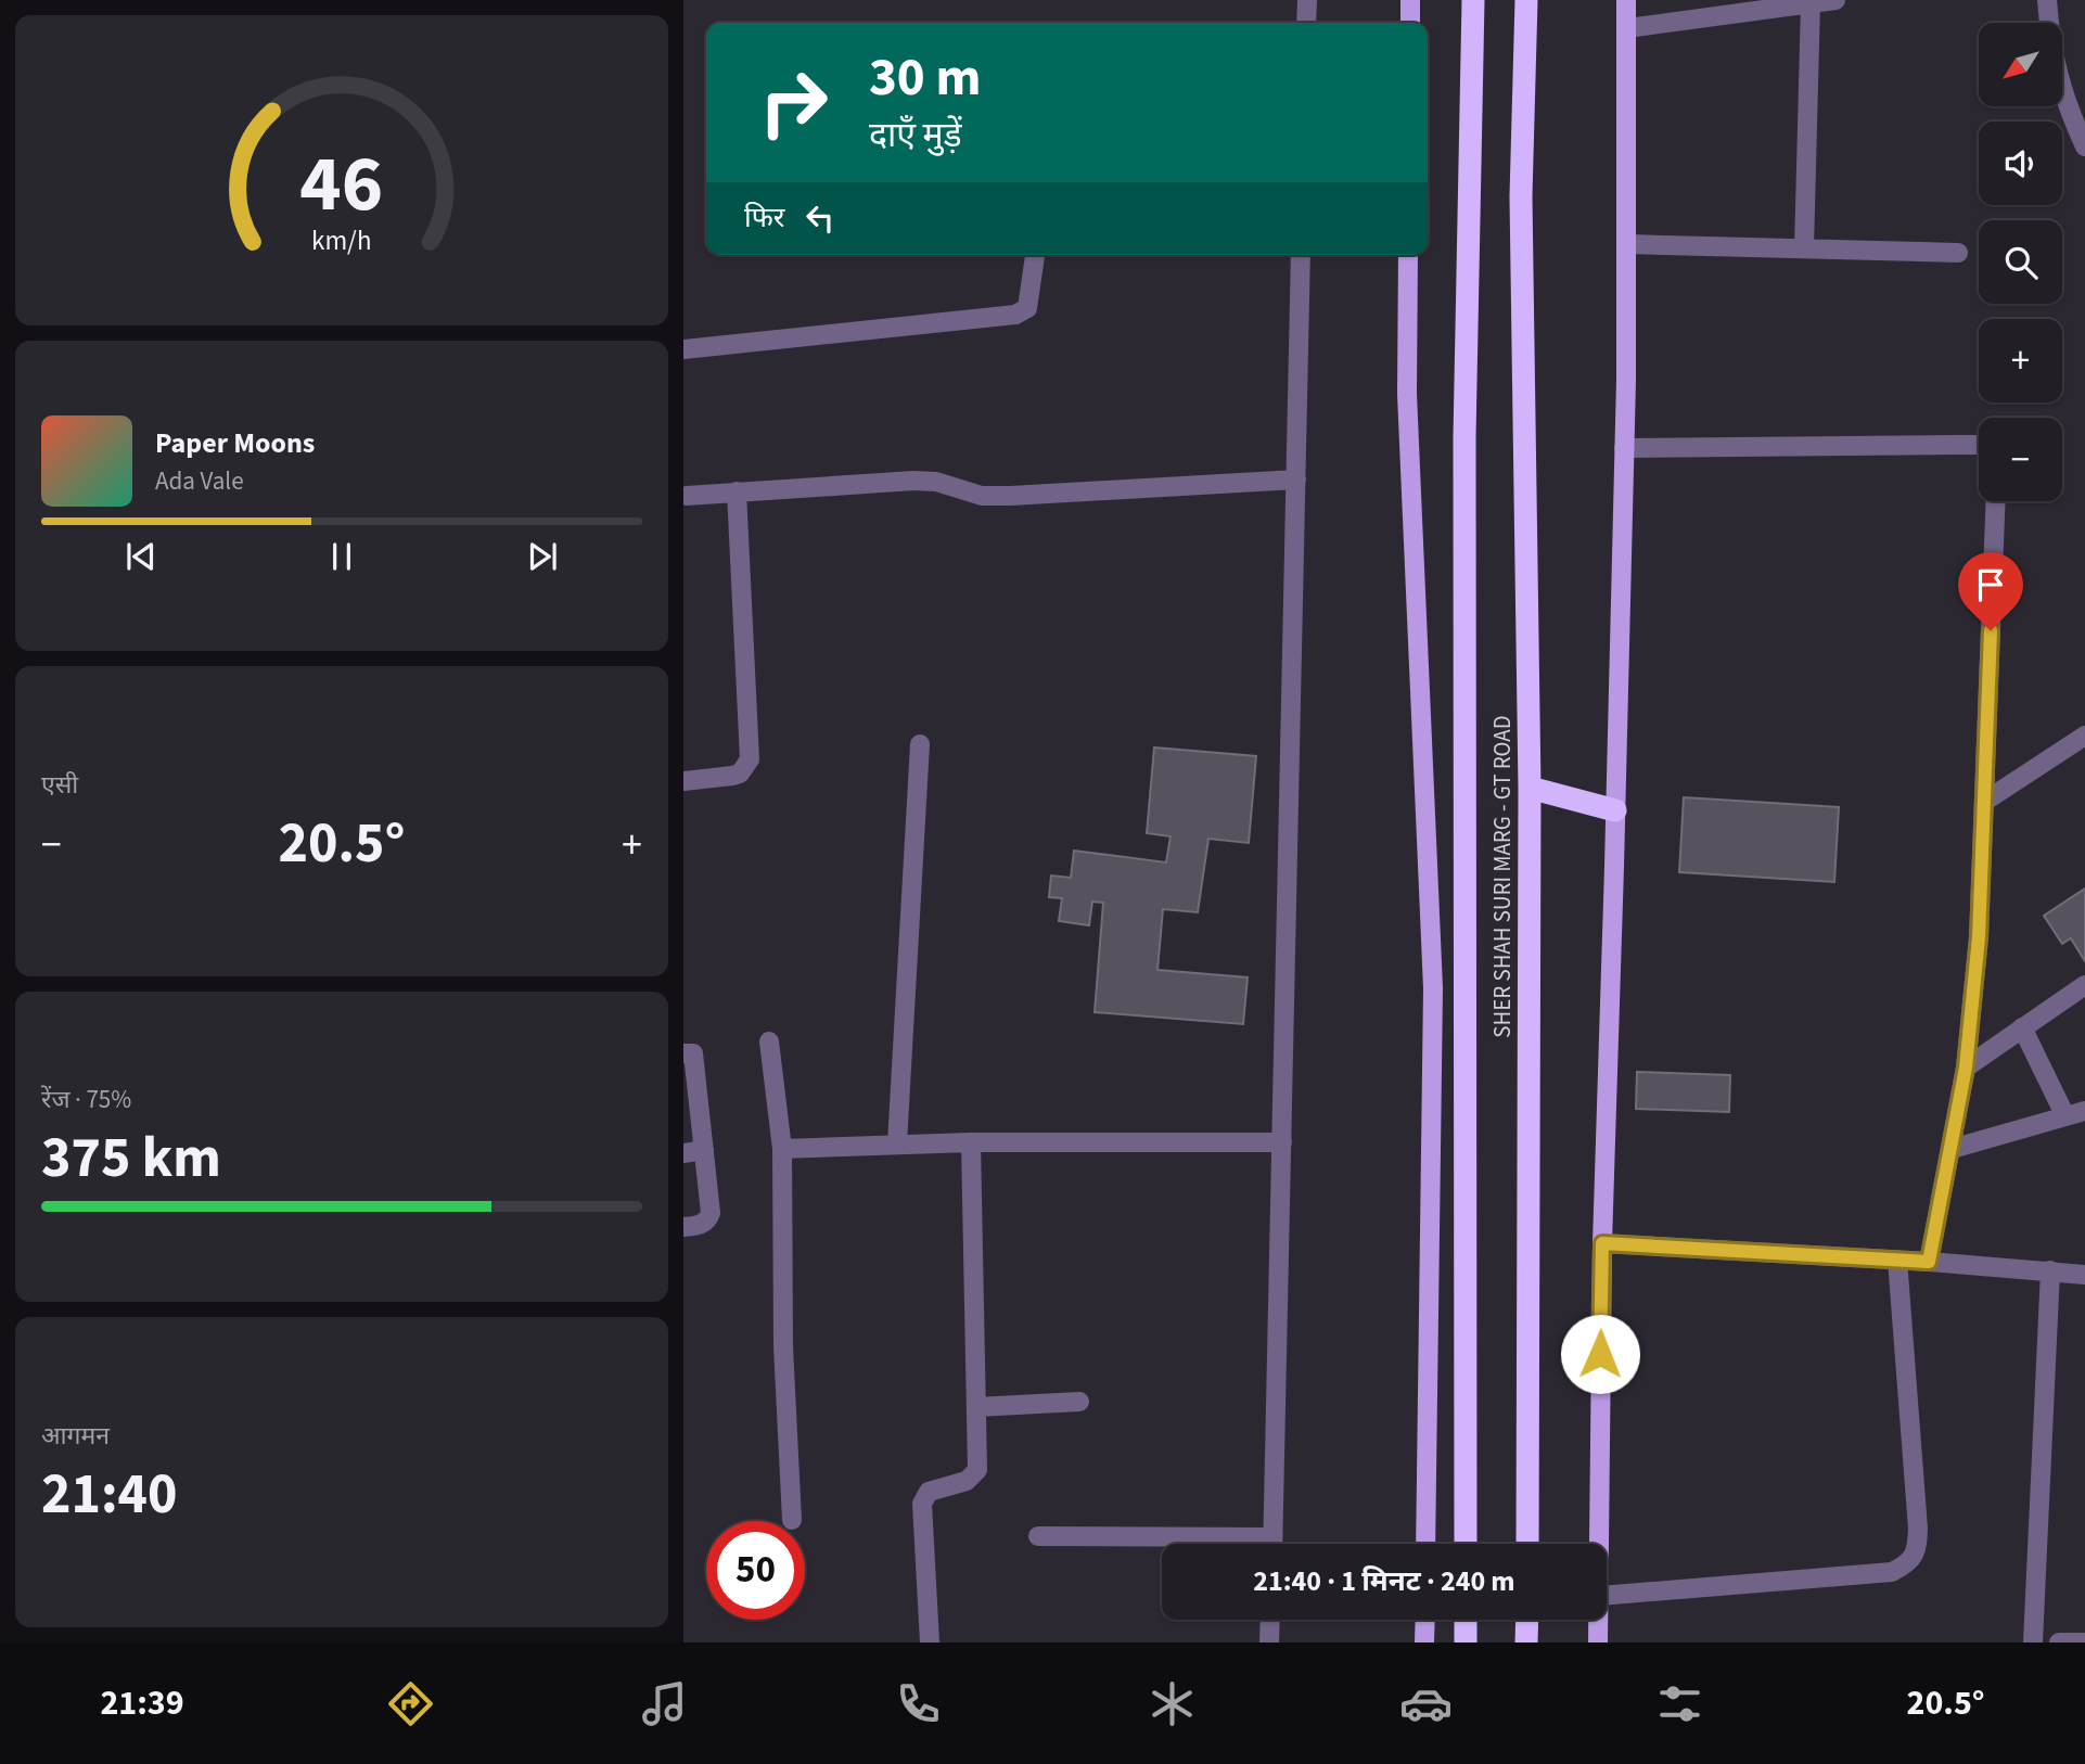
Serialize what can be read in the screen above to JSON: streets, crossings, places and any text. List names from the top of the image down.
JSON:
{
  "streets": {
    "highway": ["SHER SHAH SURI MARG - GT ROAD"]
  },
  "north": "bottom left",
  "page": {
    "map_buttons": ["+", "−"],
    "turn": ["30 m", "दाएँ मुड़ें"],
    "then": "फिर",
    "song": ["Paper Moons", "Ada Vale"],
    "tile": [
      "एसी",
      ["रेंज · 75%", "375 km"],
      ["आगमन", "21:40"]
    ],
    "heat": ["−", "20.5°", "+"],
    "limit": "50",
    "trip": "21:40 · 1 मिनट · 240 m",
    "tabs": ["21:39", "20.5°"],
    "gauge": ["46", "km/h"]
  }
}
